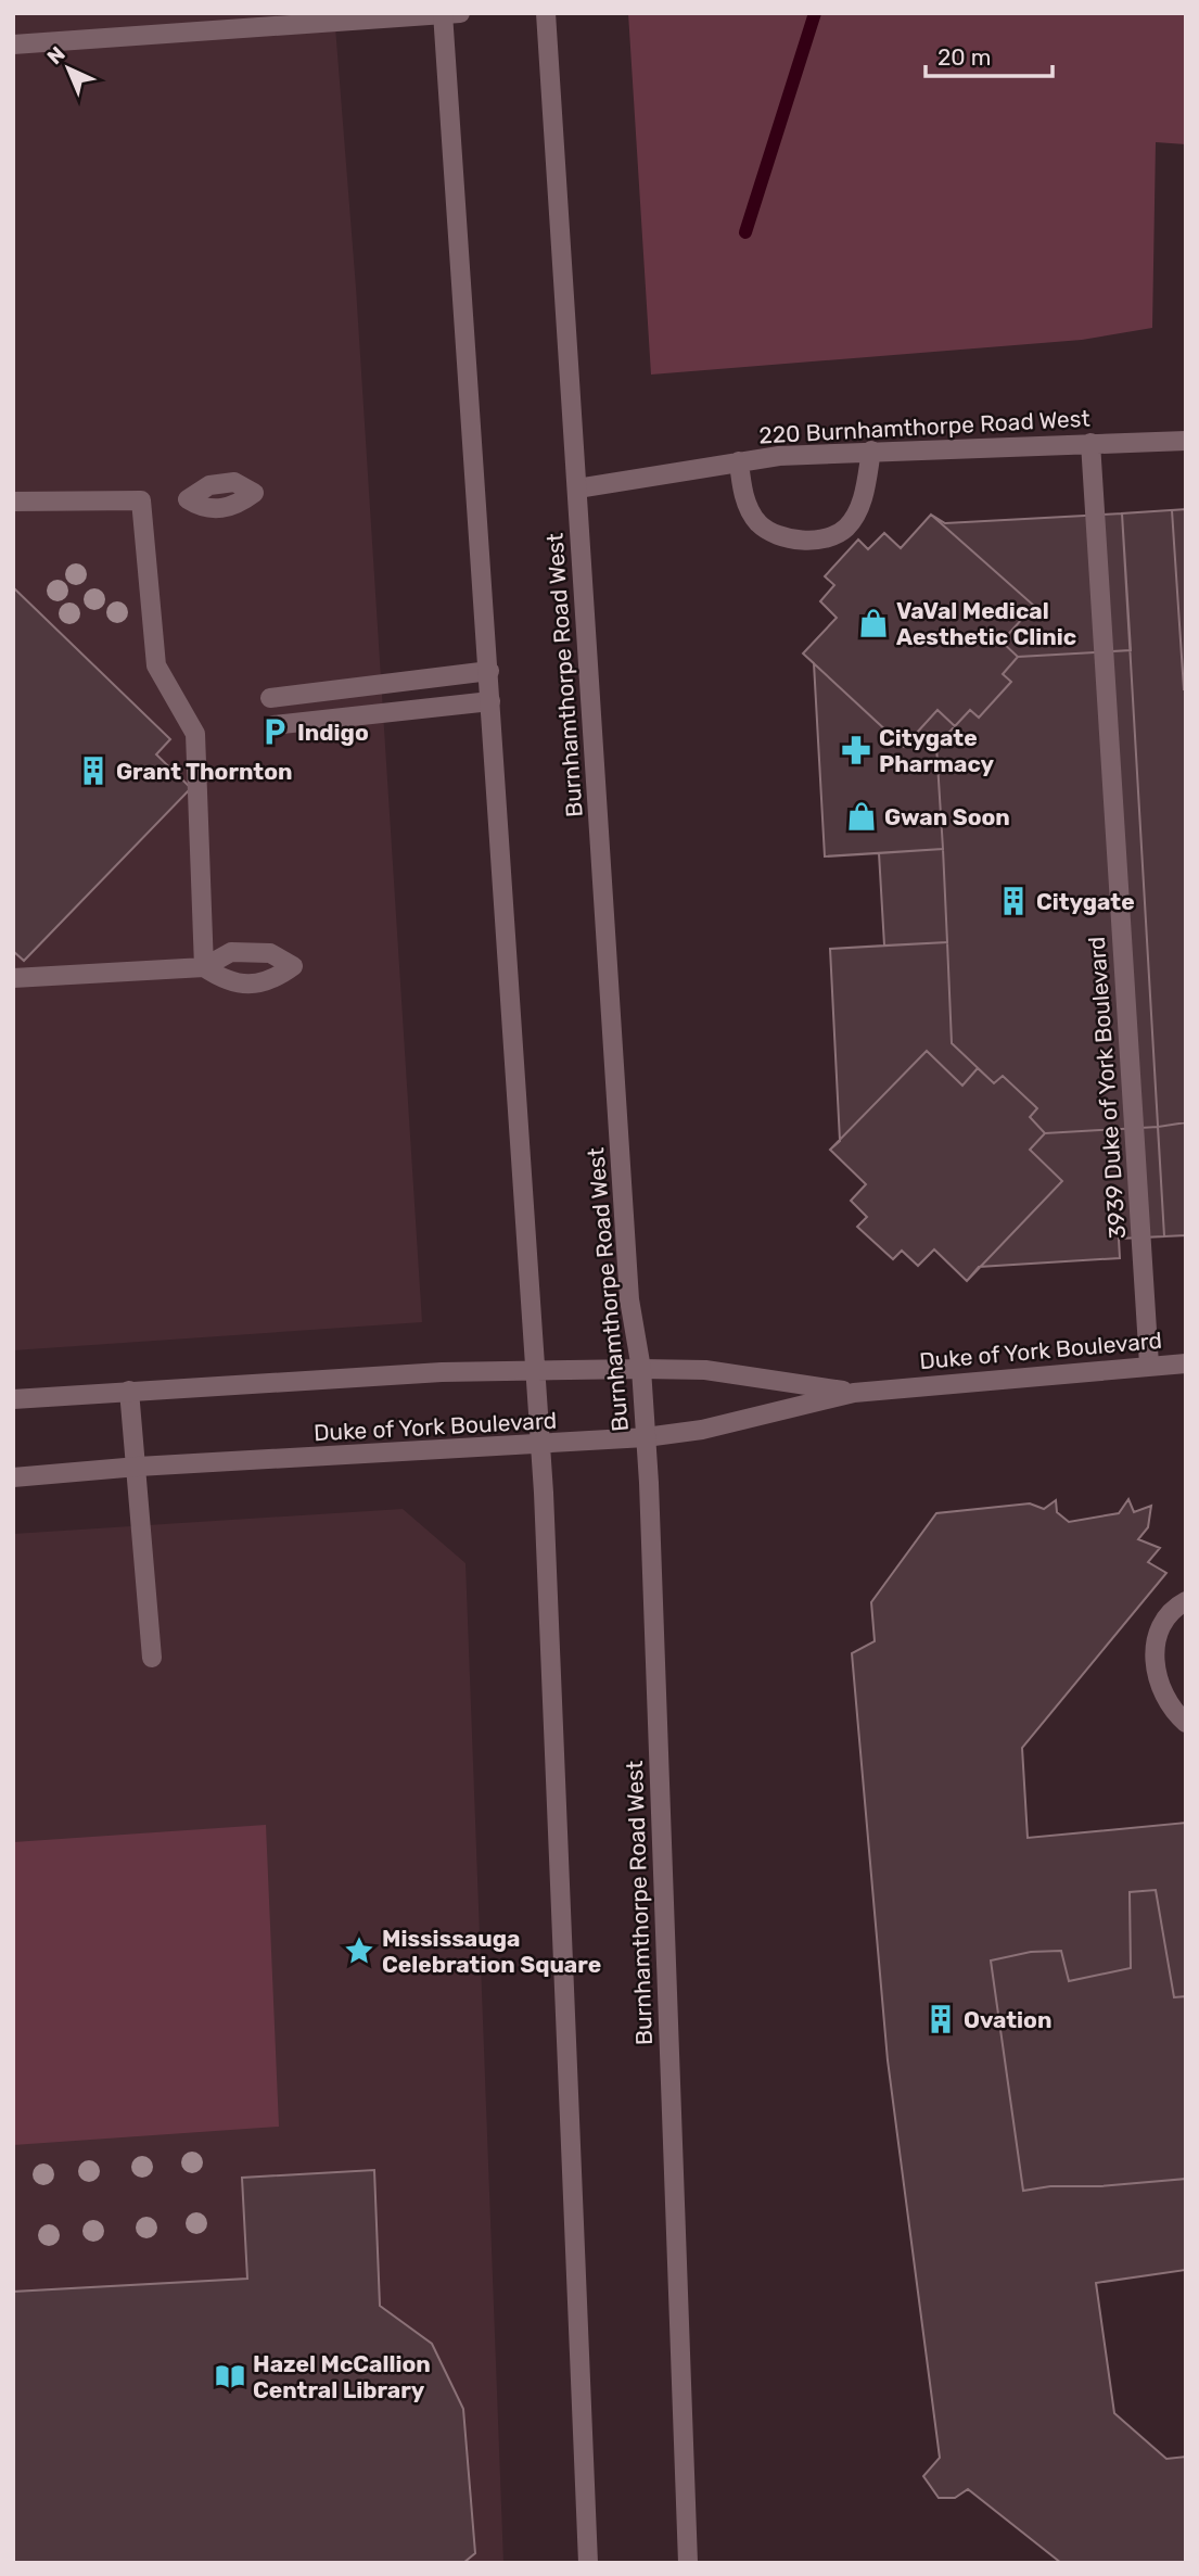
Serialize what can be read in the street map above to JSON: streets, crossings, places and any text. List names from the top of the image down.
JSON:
{
  "streets": {
    "main road": [
      "220 Burnhamthorpe Road West",
      "Burnhamthorpe Road West",
      "3939 Duke of York Boulevard",
      "Duke of York Boulevard"
    ]
  },
  "crossings": [
    ["220 Burnhamthorpe Road West", "Burnhamthorpe Road West"],
    ["220 Burnhamthorpe Road West", "3939 Duke of York Boulevard"],
    ["Burnhamthorpe Road West", "Duke of York Boulevard"],
    ["3939 Duke of York Boulevard", "Duke of York Boulevard"]
  ],
  "places": {
    "shop": ["VaVal Medical Aesthetic Clinic", "Gwan Soon"],
    "parking": ["Indigo"],
    "pharmacy": ["Citygate Pharmacy"],
    "building": ["Grant Thornton", "Citygate", "Ovation"],
    "place": ["Mississauga Celebration Square"],
    "library": ["Hazel McCallion Central Library"]
  },
  "scale_bar": "20 m",
  "north": "top left"
}
